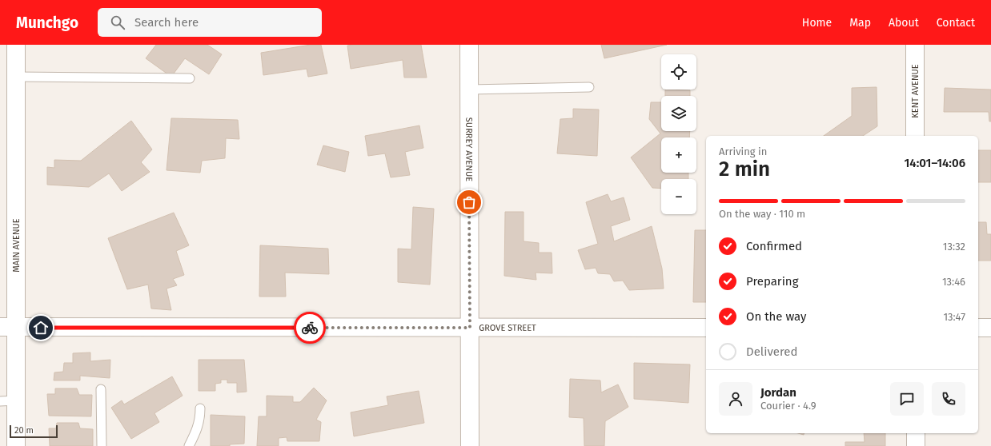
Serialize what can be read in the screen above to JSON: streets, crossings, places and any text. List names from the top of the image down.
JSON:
{
  "streets": {
    "street": [
      "KENT AVENUE",
      "SURREY AVENUE",
      "MAIN AVENUE",
      "GROVE STREET"
    ]
  },
  "crossings": [
    ["SURREY AVENUE", "GROVE STREET"],
    ["MAIN AVENUE", "GROVE STREET"]
  ],
  "scale_bar": "20 m",
  "page": {
    "header": "Munchgo",
    "search": "Search here",
    "nav": [
      "Home",
      "Map",
      "About",
      "Contact"
    ],
    "map_buttons": ["+", "−"],
    "heading": ["2 min", "Arriving in", "14:01–14:06"],
    "panel": ["Jordan", "Courier · 4.9"],
    "bar": "On the way · 110 m",
    "list": [
      ["Confirmed", "13:32"],
      ["Preparing", "13:46"],
      ["On the way", "13:47"],
      "Delivered"
    ],
    "scale": "20 m"
  }
}
